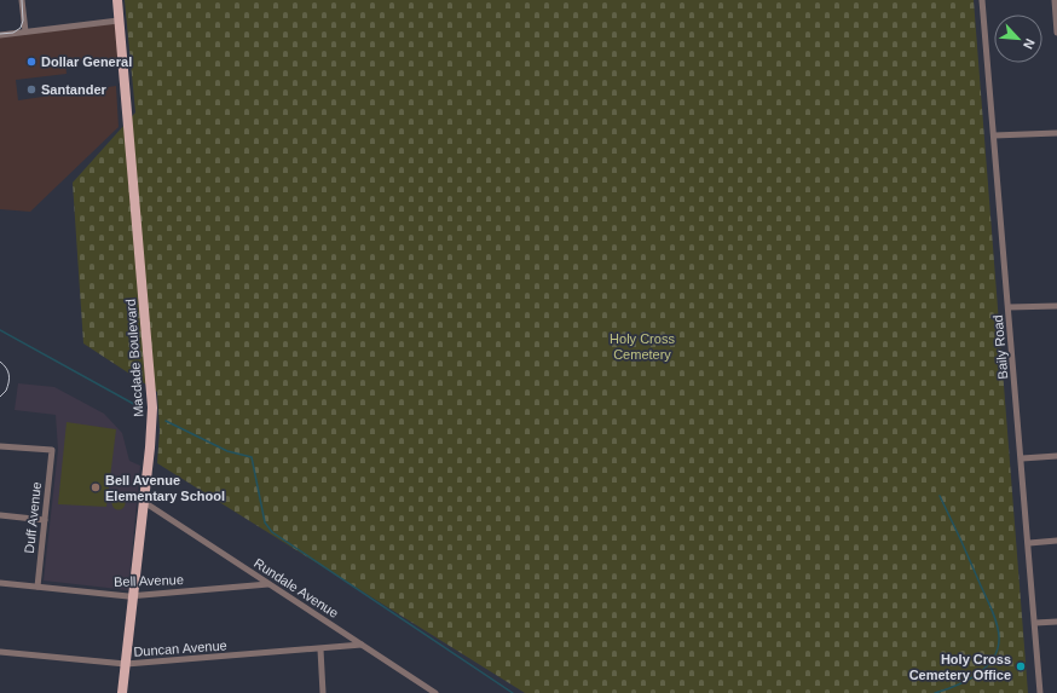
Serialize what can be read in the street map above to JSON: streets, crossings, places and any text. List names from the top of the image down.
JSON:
{
  "streets": {
    "main road": ["Macdade Boulevard"],
    "street": [
      "Baily Road",
      "Duff Avenue",
      "Bell Avenue",
      "Rundale Avenue",
      "Duncan Avenue"
    ]
  },
  "crossings": [
    ["Macdade Boulevard", "Bell Avenue"],
    ["Macdade Boulevard", "Rundale Avenue"],
    ["Macdade Boulevard", "Duncan Avenue"],
    ["Duff Avenue", "Bell Avenue"],
    ["Bell Avenue", "Rundale Avenue"],
    ["Rundale Avenue", "Duncan Avenue"]
  ],
  "parks": ["Holy Cross Cemetery"],
  "places": [
    "Dollar General",
    "Santander",
    "Bell Avenue Elementary School",
    "Holy Cross Cemetery Office"
  ],
  "north": "bottom right"
}
